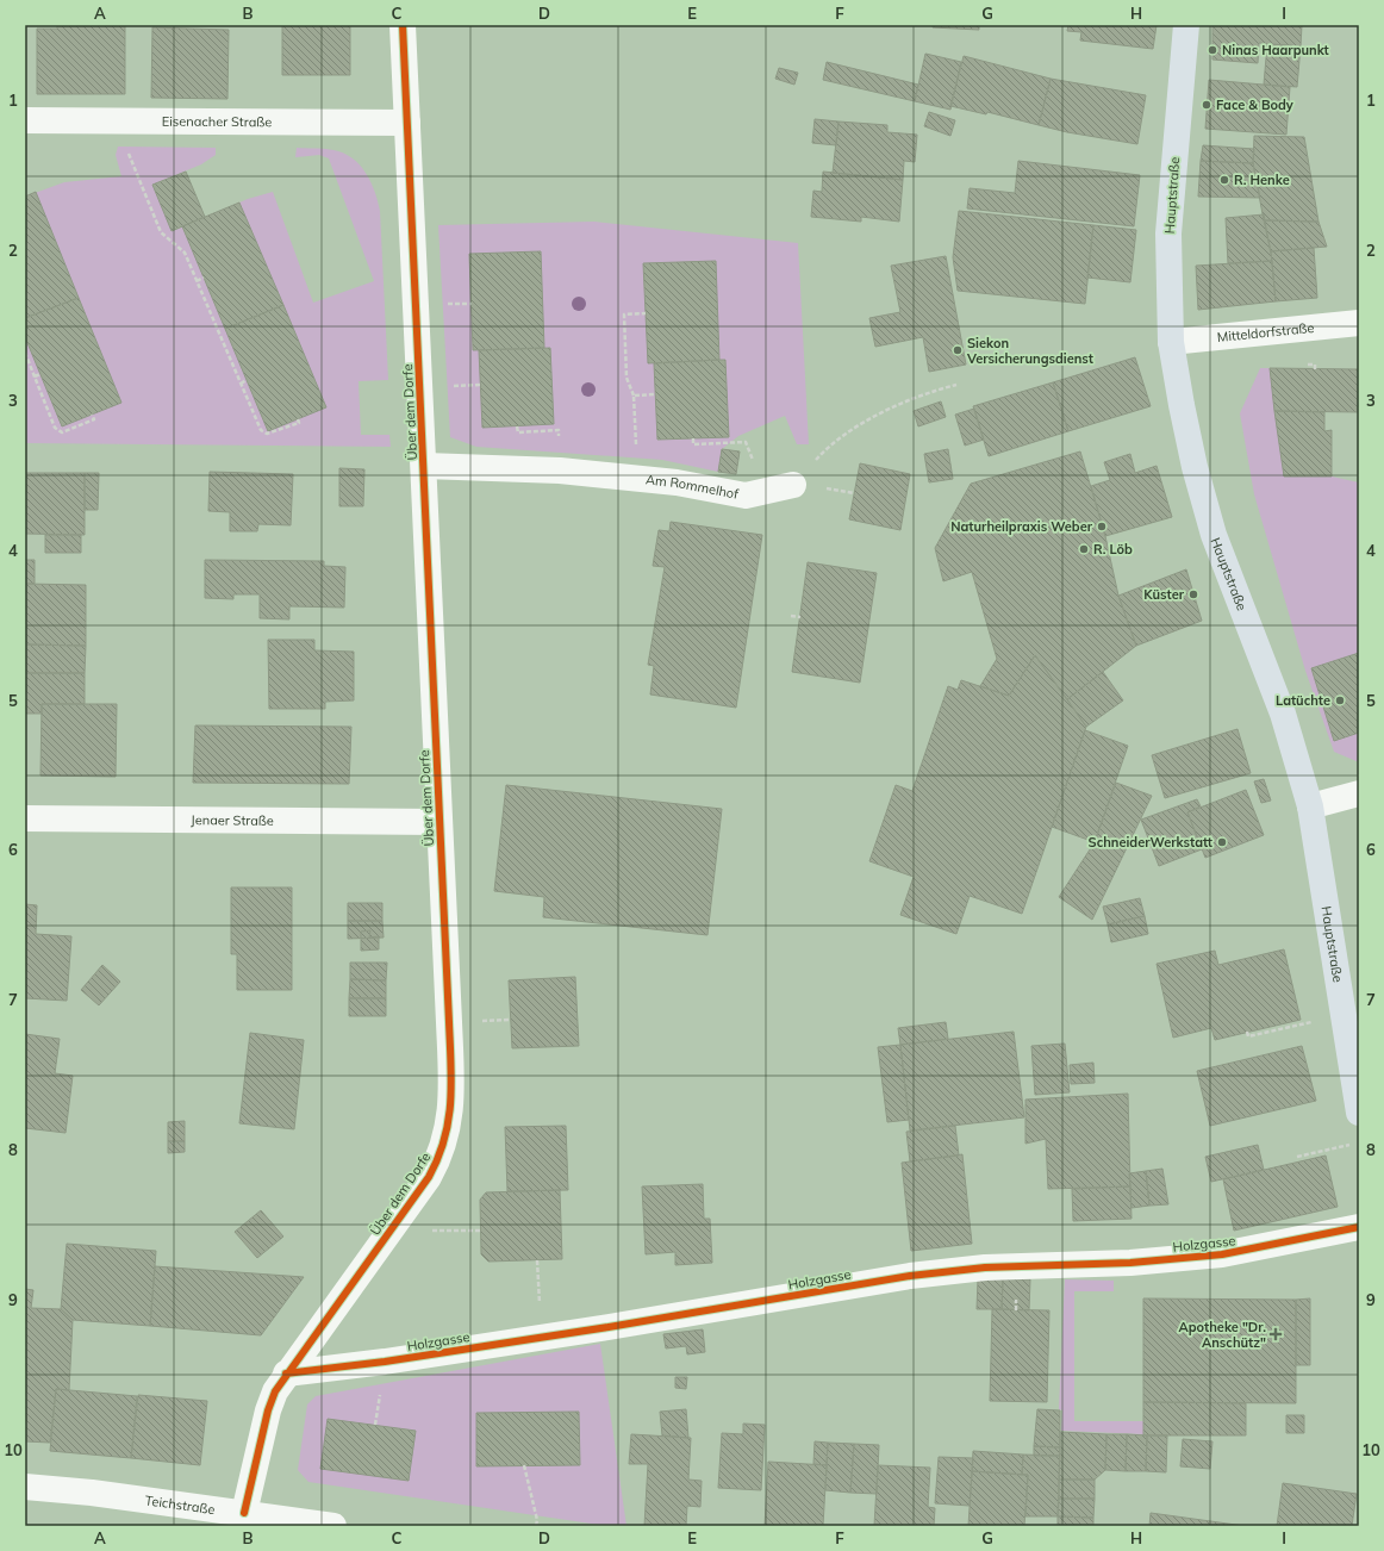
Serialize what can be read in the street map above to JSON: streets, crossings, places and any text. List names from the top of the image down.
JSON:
{
  "streets": {
    "main road": ["Hauptstraße"],
    "street": [
      "Eisenacher Straße",
      "Mitteldorfstraße",
      "Über dem Dorfe",
      "Am Rommelhof",
      "Jenaer Straße",
      "Holzgasse",
      "Teichstraße"
    ]
  },
  "crossings": [
    ["Eisenacher Straße", "Über dem Dorfe"],
    ["Hauptstraße", "Mitteldorfstraße"],
    ["Über dem Dorfe", "Am Rommelhof"],
    ["Über dem Dorfe", "Jenaer Straße"],
    ["Über dem Dorfe", "Holzgasse"],
    ["Über dem Dorfe", "Teichstraße"]
  ],
  "places": {
    "other": [
      "Ninas Haarpunkt",
      "Face & Body",
      "R. Henke",
      "Siekon Versicherungsdienst",
      "Naturheilpraxis Weber",
      "R. Löb",
      "Küster",
      "Latüchte",
      "SchneiderWerkstatt"
    ],
    "health": ["Apotheke \"Dr. Anschütz\""]
  },
  "grid": {
    "columns": [
      "A",
      "B",
      "C",
      "D",
      "E",
      "F",
      "G",
      "H",
      "I"
    ],
    "rows": [
      "1",
      "2",
      "3",
      "4",
      "5",
      "6",
      "7",
      "8",
      "9",
      "10"
    ]
  }
}
